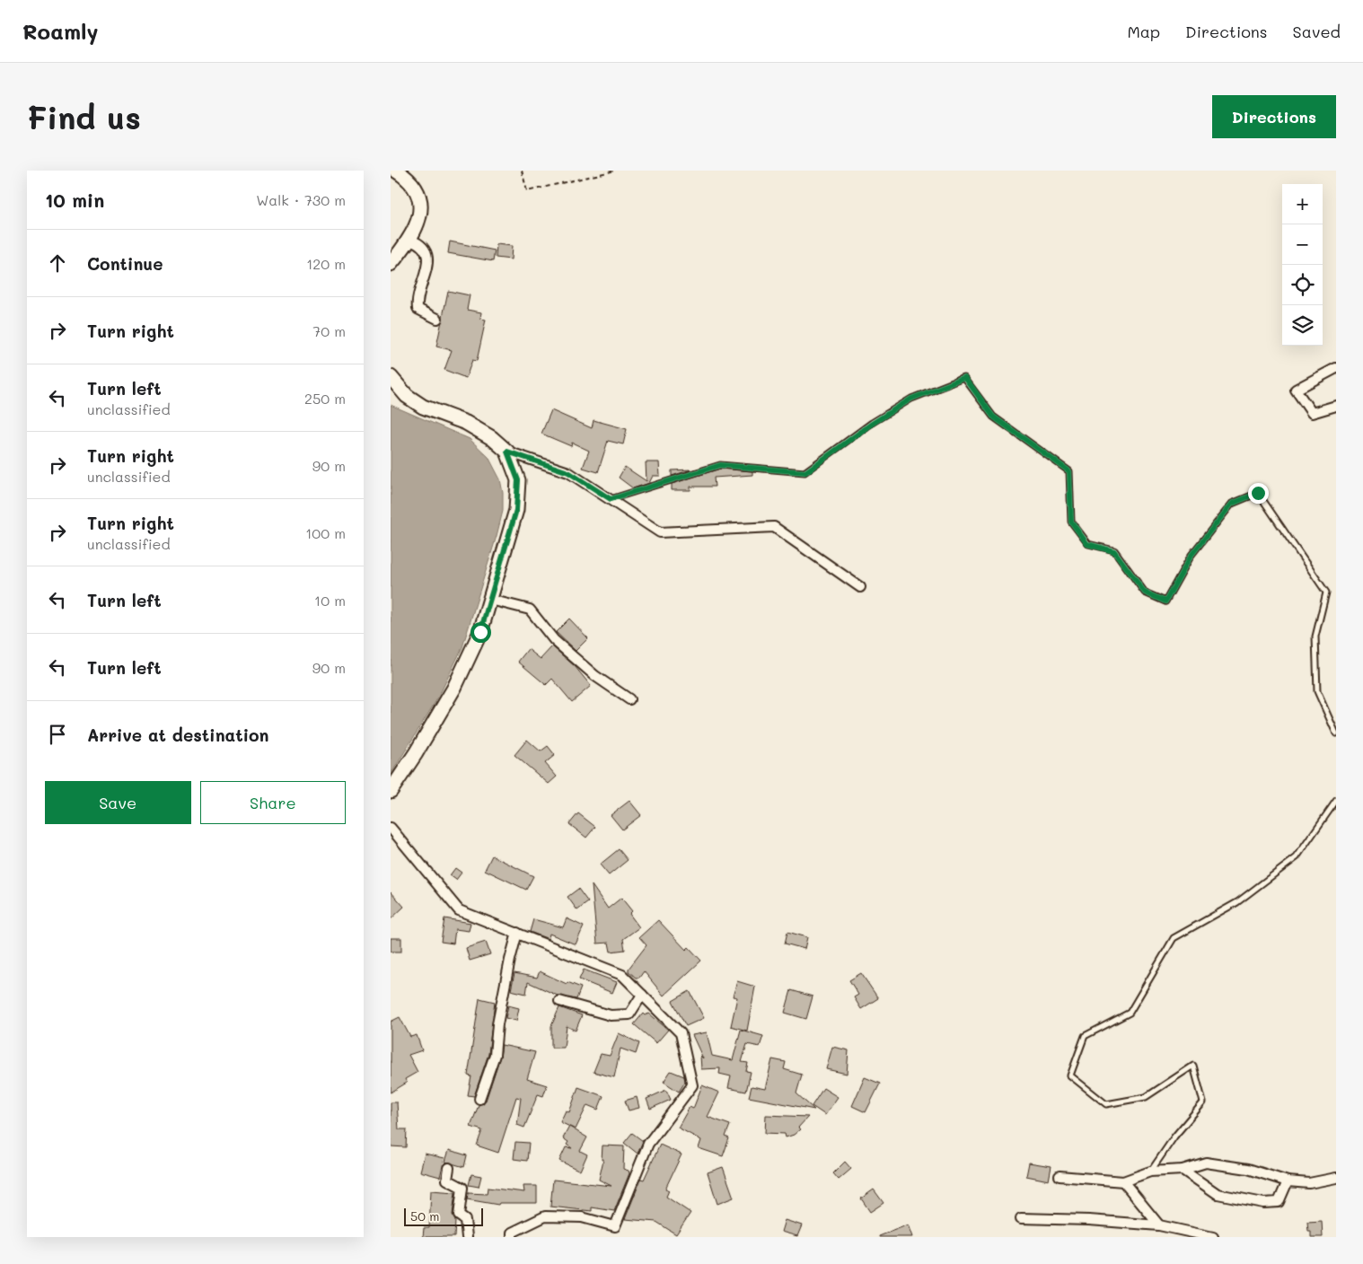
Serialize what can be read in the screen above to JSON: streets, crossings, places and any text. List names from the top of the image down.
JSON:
{
  "scale_bar": "50 m",
  "page": {
    "header": "Roamly",
    "nav": ["Map", "Directions", "Saved"],
    "buttons": [
      "Directions",
      ["Save", "Share"]
    ],
    "title": "Find us",
    "heading": ["10 min", "Walk · 730 m"],
    "map_buttons": ["+", "−"],
    "list": [
      ["Continue", "120 m"],
      ["Turn right", "70 m"],
      ["Turn left", "unclassified", "250 m"],
      ["Turn right", "unclassified", "90 m"],
      ["Turn right", "unclassified", "100 m"],
      ["Turn left", "10 m"],
      ["Turn left", "90 m"],
      "Arrive at destination"
    ],
    "scale": "50 m"
  }
}
